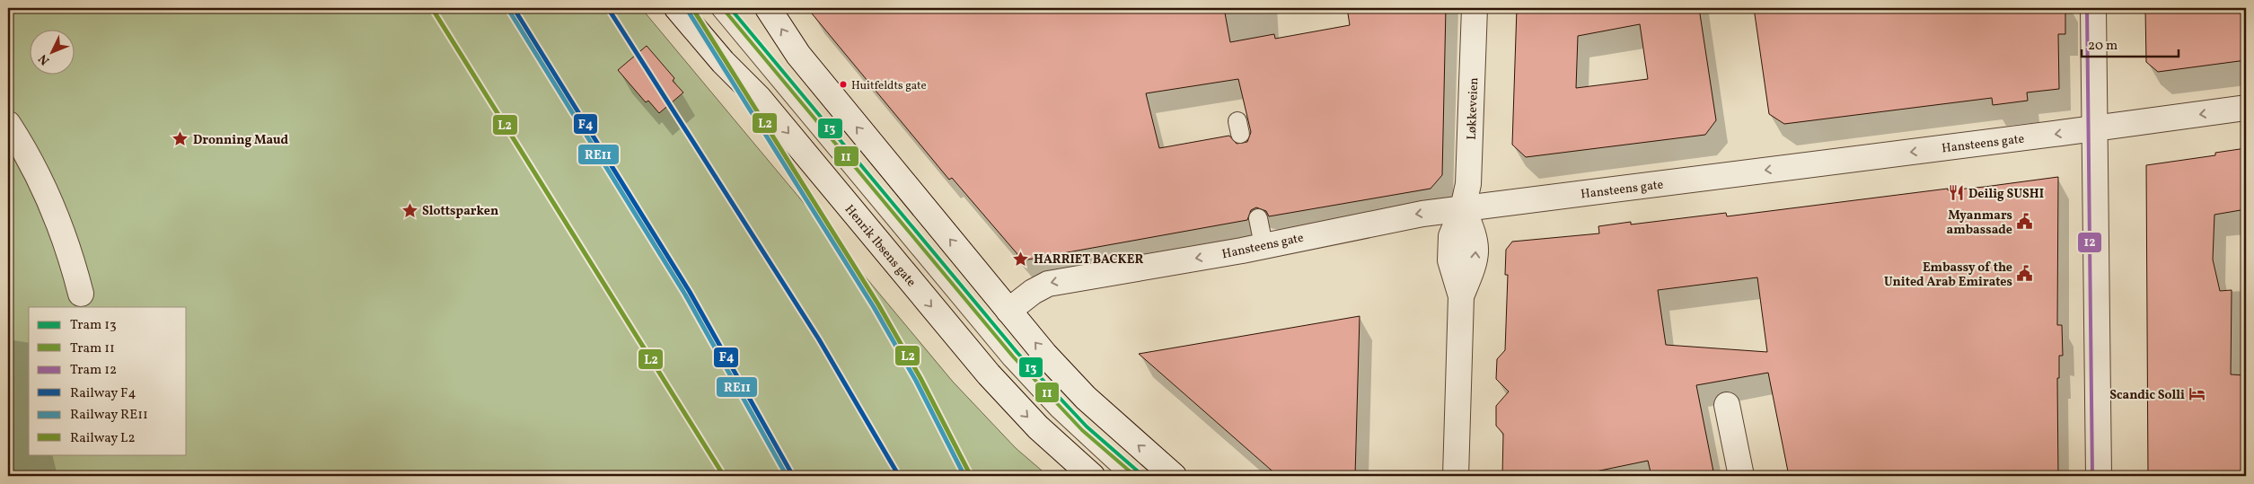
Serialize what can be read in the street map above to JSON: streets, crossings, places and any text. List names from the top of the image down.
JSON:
{
  "streets": {
    "street": ["Løkkeveien", "Hansteens gate", "Henrik Ibsens gate"]
  },
  "crossings": [
    ["Løkkeveien", "Hansteens gate"]
  ],
  "one_way": ["Hansteens gate"],
  "places": {
    "other": ["Huitfeldts gate"],
    "place": ["Dronning Maud", "Slottsparken", "HARRIET BACKER"],
    "restaurant": ["Deilig SUSHI"],
    "public building": ["Myanmars ambassade", "Embassy of the United Arab Emirates"],
    "hotel": ["Scandic Solli"]
  },
  "lines": [
    "tram line 13",
    "tram line 12",
    "rail line F4",
    "rail line L2",
    "rail line RE11",
    "tram line 11"
  ],
  "legend": [
    "Tram 13",
    "Tram 11",
    "Tram 12",
    "Railway F4",
    "Railway RE11",
    "Railway L2"
  ],
  "scale_bar": "20 m",
  "north": "bottom left"
}
